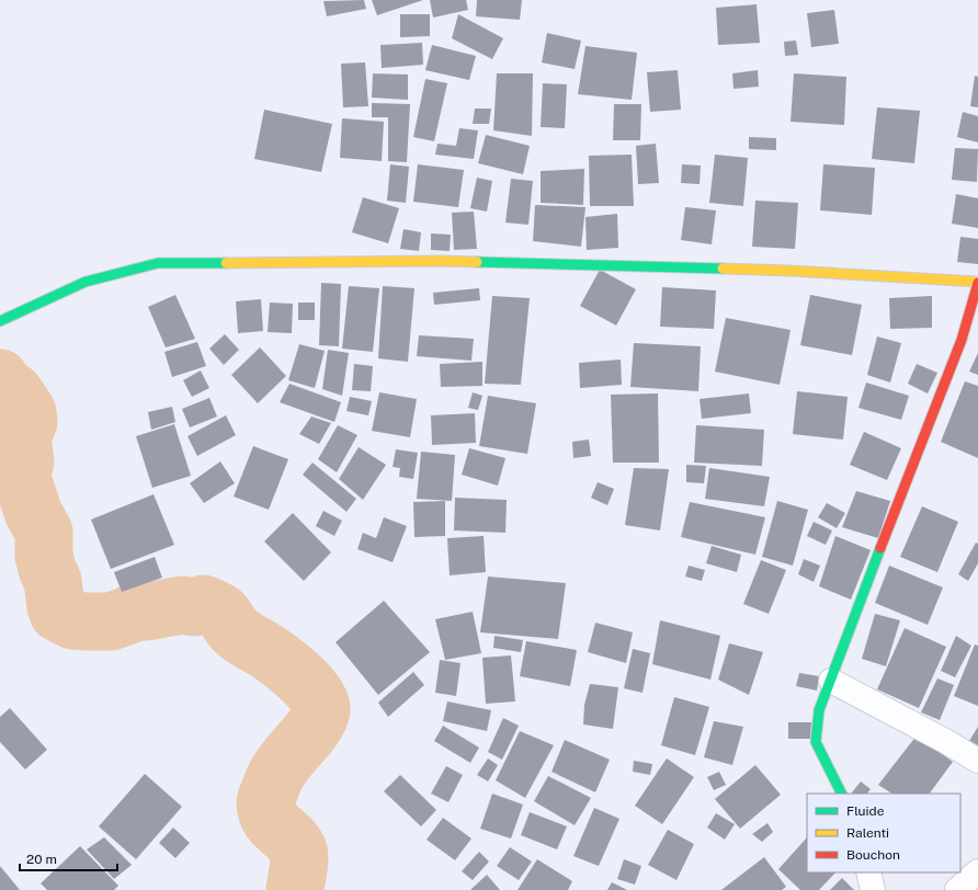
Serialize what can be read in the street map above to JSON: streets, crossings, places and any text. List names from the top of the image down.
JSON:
{
  "legend": ["Fluide", "Ralenti", "Bouchon"],
  "scale_bar": "20 m"
}
